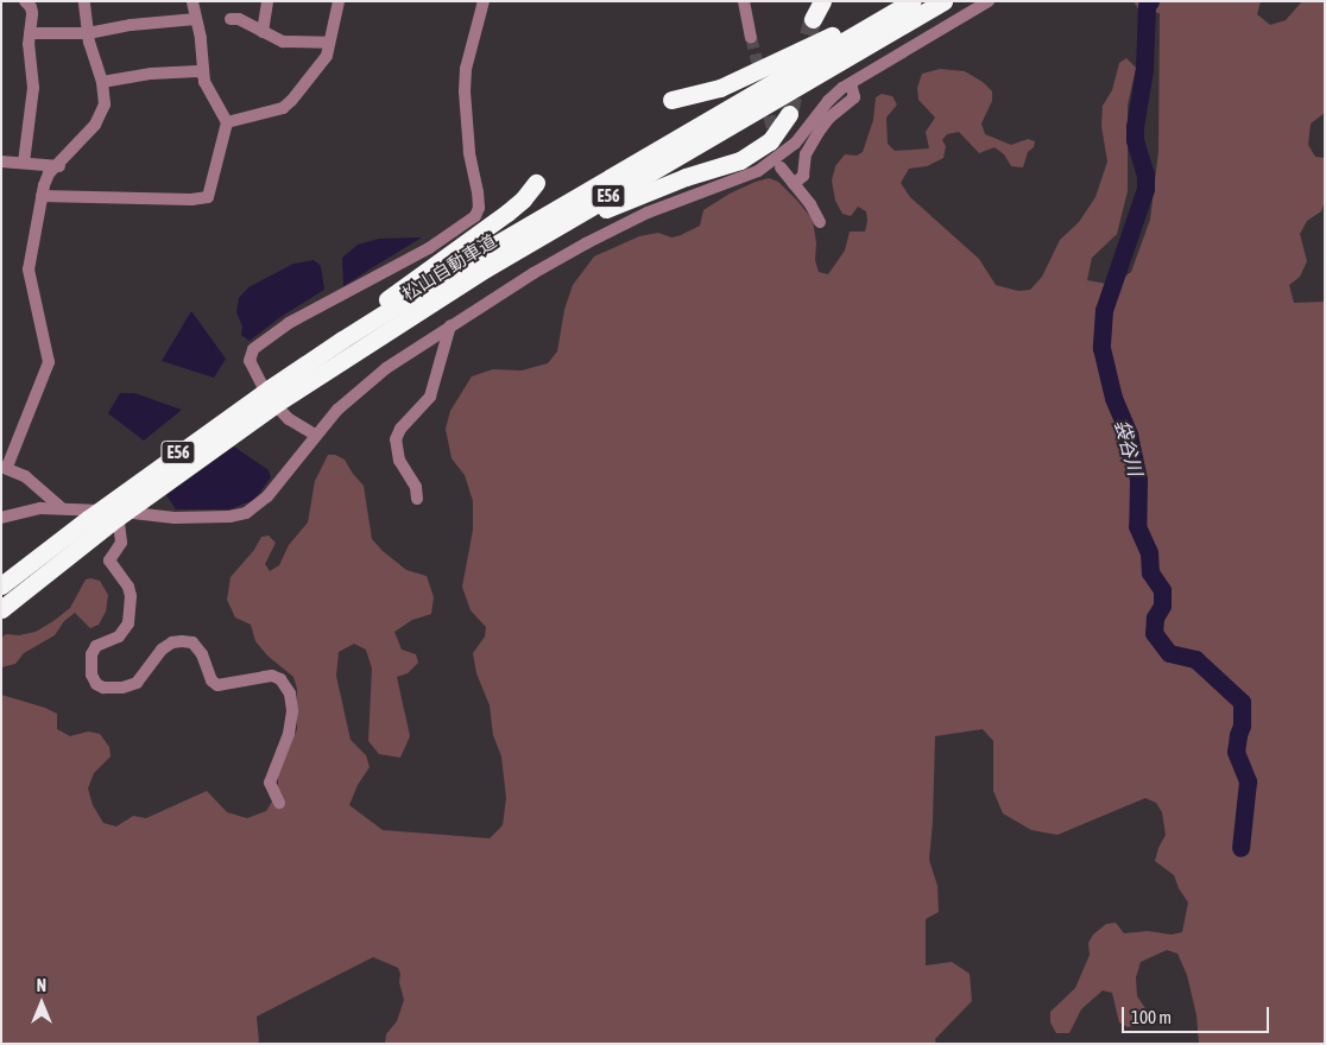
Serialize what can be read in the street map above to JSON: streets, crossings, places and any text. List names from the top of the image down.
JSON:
{
  "streets": {
    "highway": ["E56", "松山自動車道"]
  },
  "water": ["袋谷川"],
  "scale_bar": "100 m",
  "north": "top"
}
